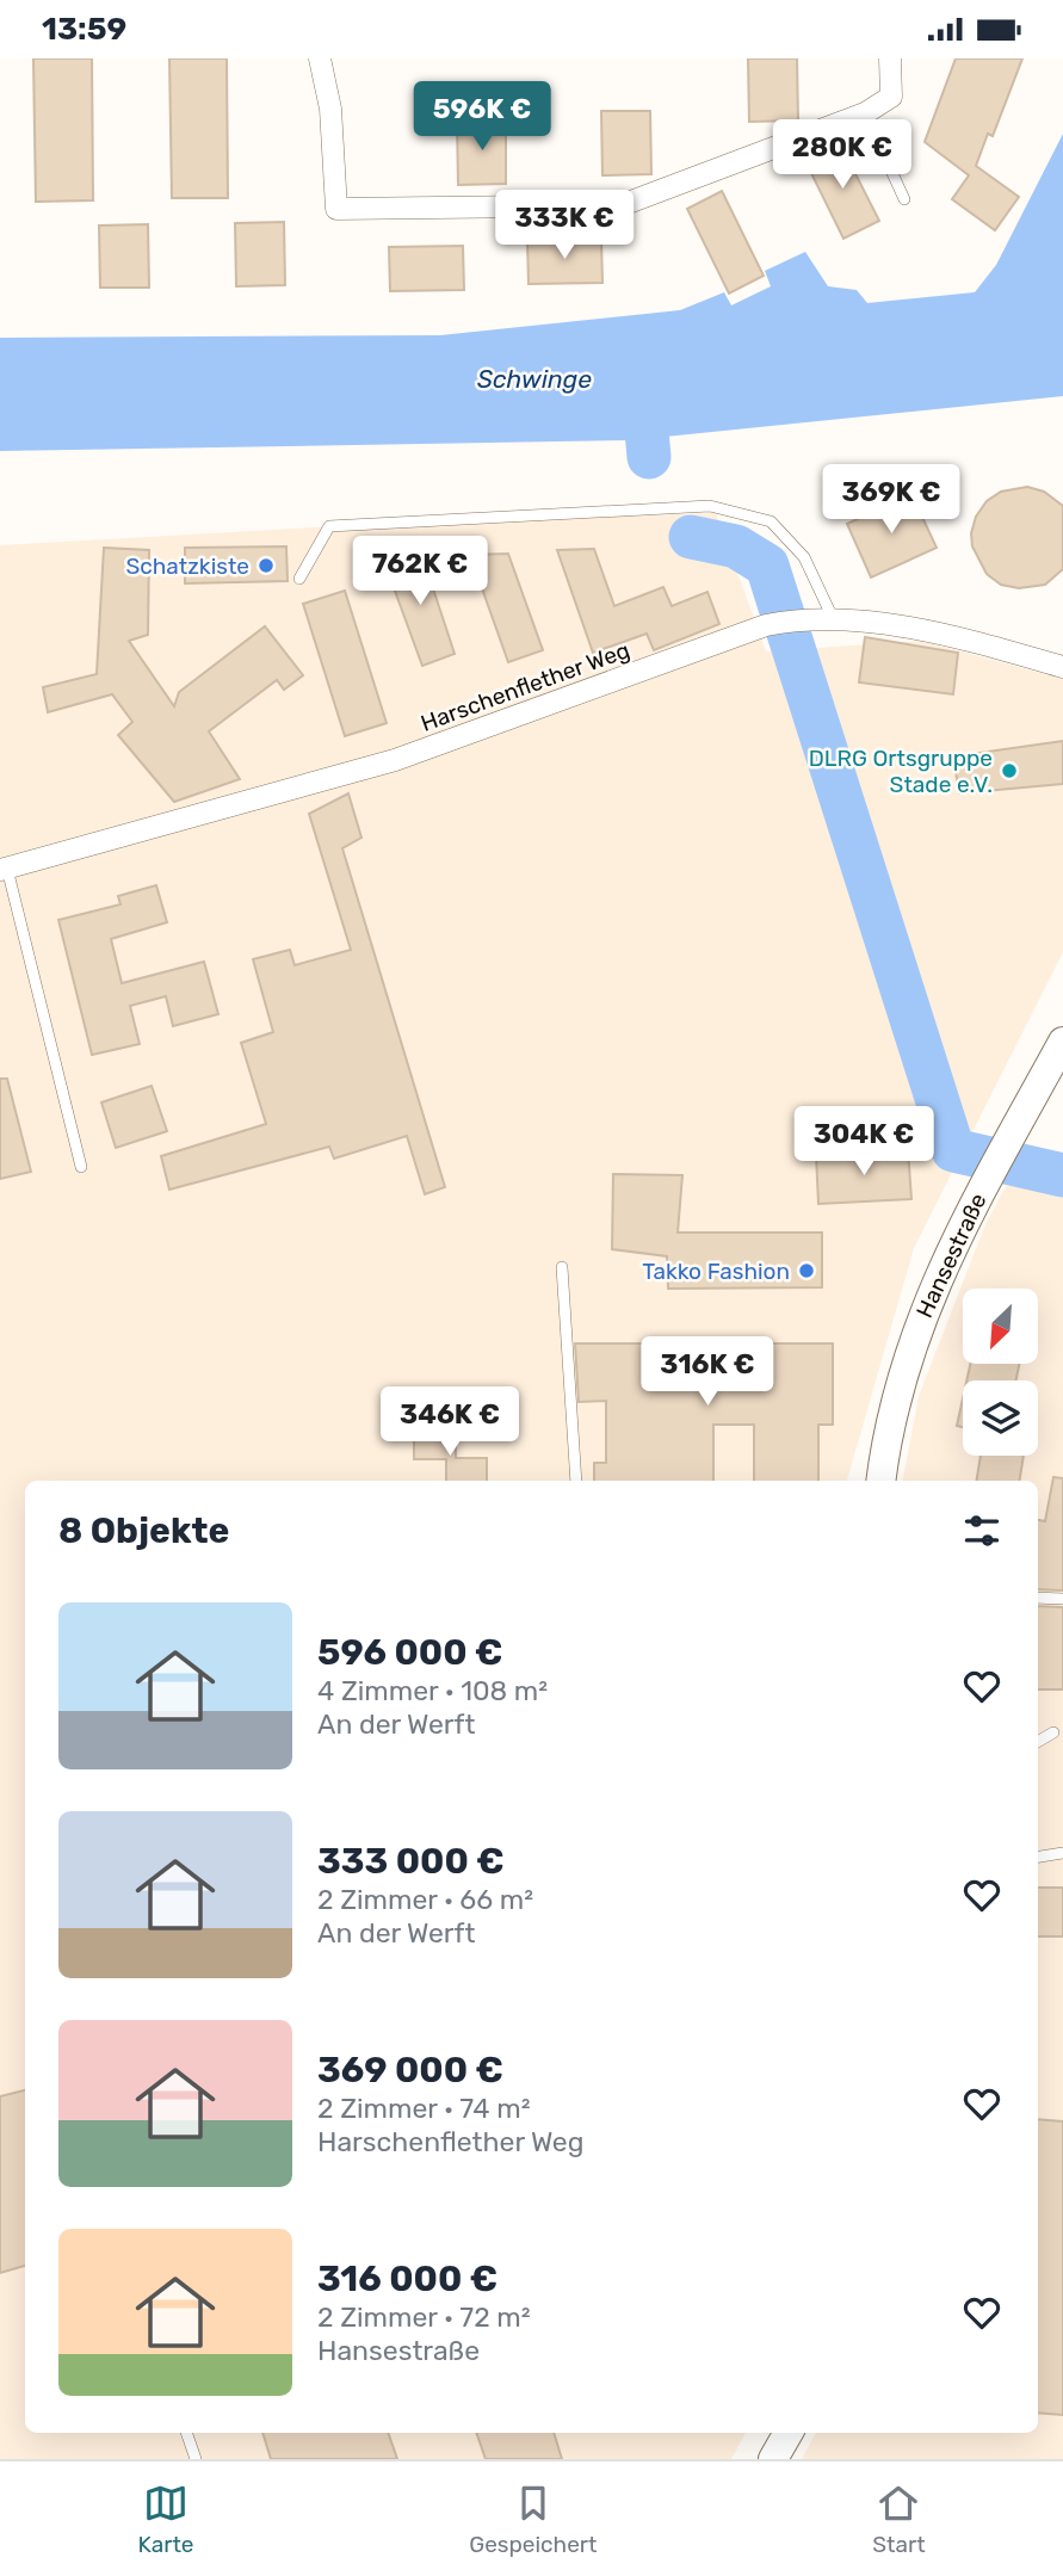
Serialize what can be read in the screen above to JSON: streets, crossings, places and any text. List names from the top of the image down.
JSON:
{
  "streets": {
    "main road": ["Hansestraße"],
    "street": ["Harschenflether Weg"]
  },
  "water": ["Schwinge"],
  "places": ["Schatzkiste", "DLRG Ortsgruppe Stade e.V.", "Takko Fashion"],
  "north": "bottom left",
  "page": {
    "status": "13:59",
    "price": [
      "596K €",
      "280K €",
      "333K €",
      "369K €",
      "762K €",
      "304K €",
      "316K €",
      "346K €"
    ],
    "heading": "8 Objekte",
    "list": [
      {
        "name": "596 000 €",
        "note": "4 Zimmer · 108 m² · An der Werft"
      },
      {
        "name": "333 000 €",
        "note": "2 Zimmer · 66 m² · An der Werft"
      },
      {
        "name": "369 000 €",
        "note": "2 Zimmer · 74 m² · Harschenflether Weg"
      },
      {
        "name": "316 000 €",
        "note": "2 Zimmer · 72 m² · Hansestraße"
      }
    ],
    "tabs": ["Karte", "Gespeichert", "Start"]
  }
}
